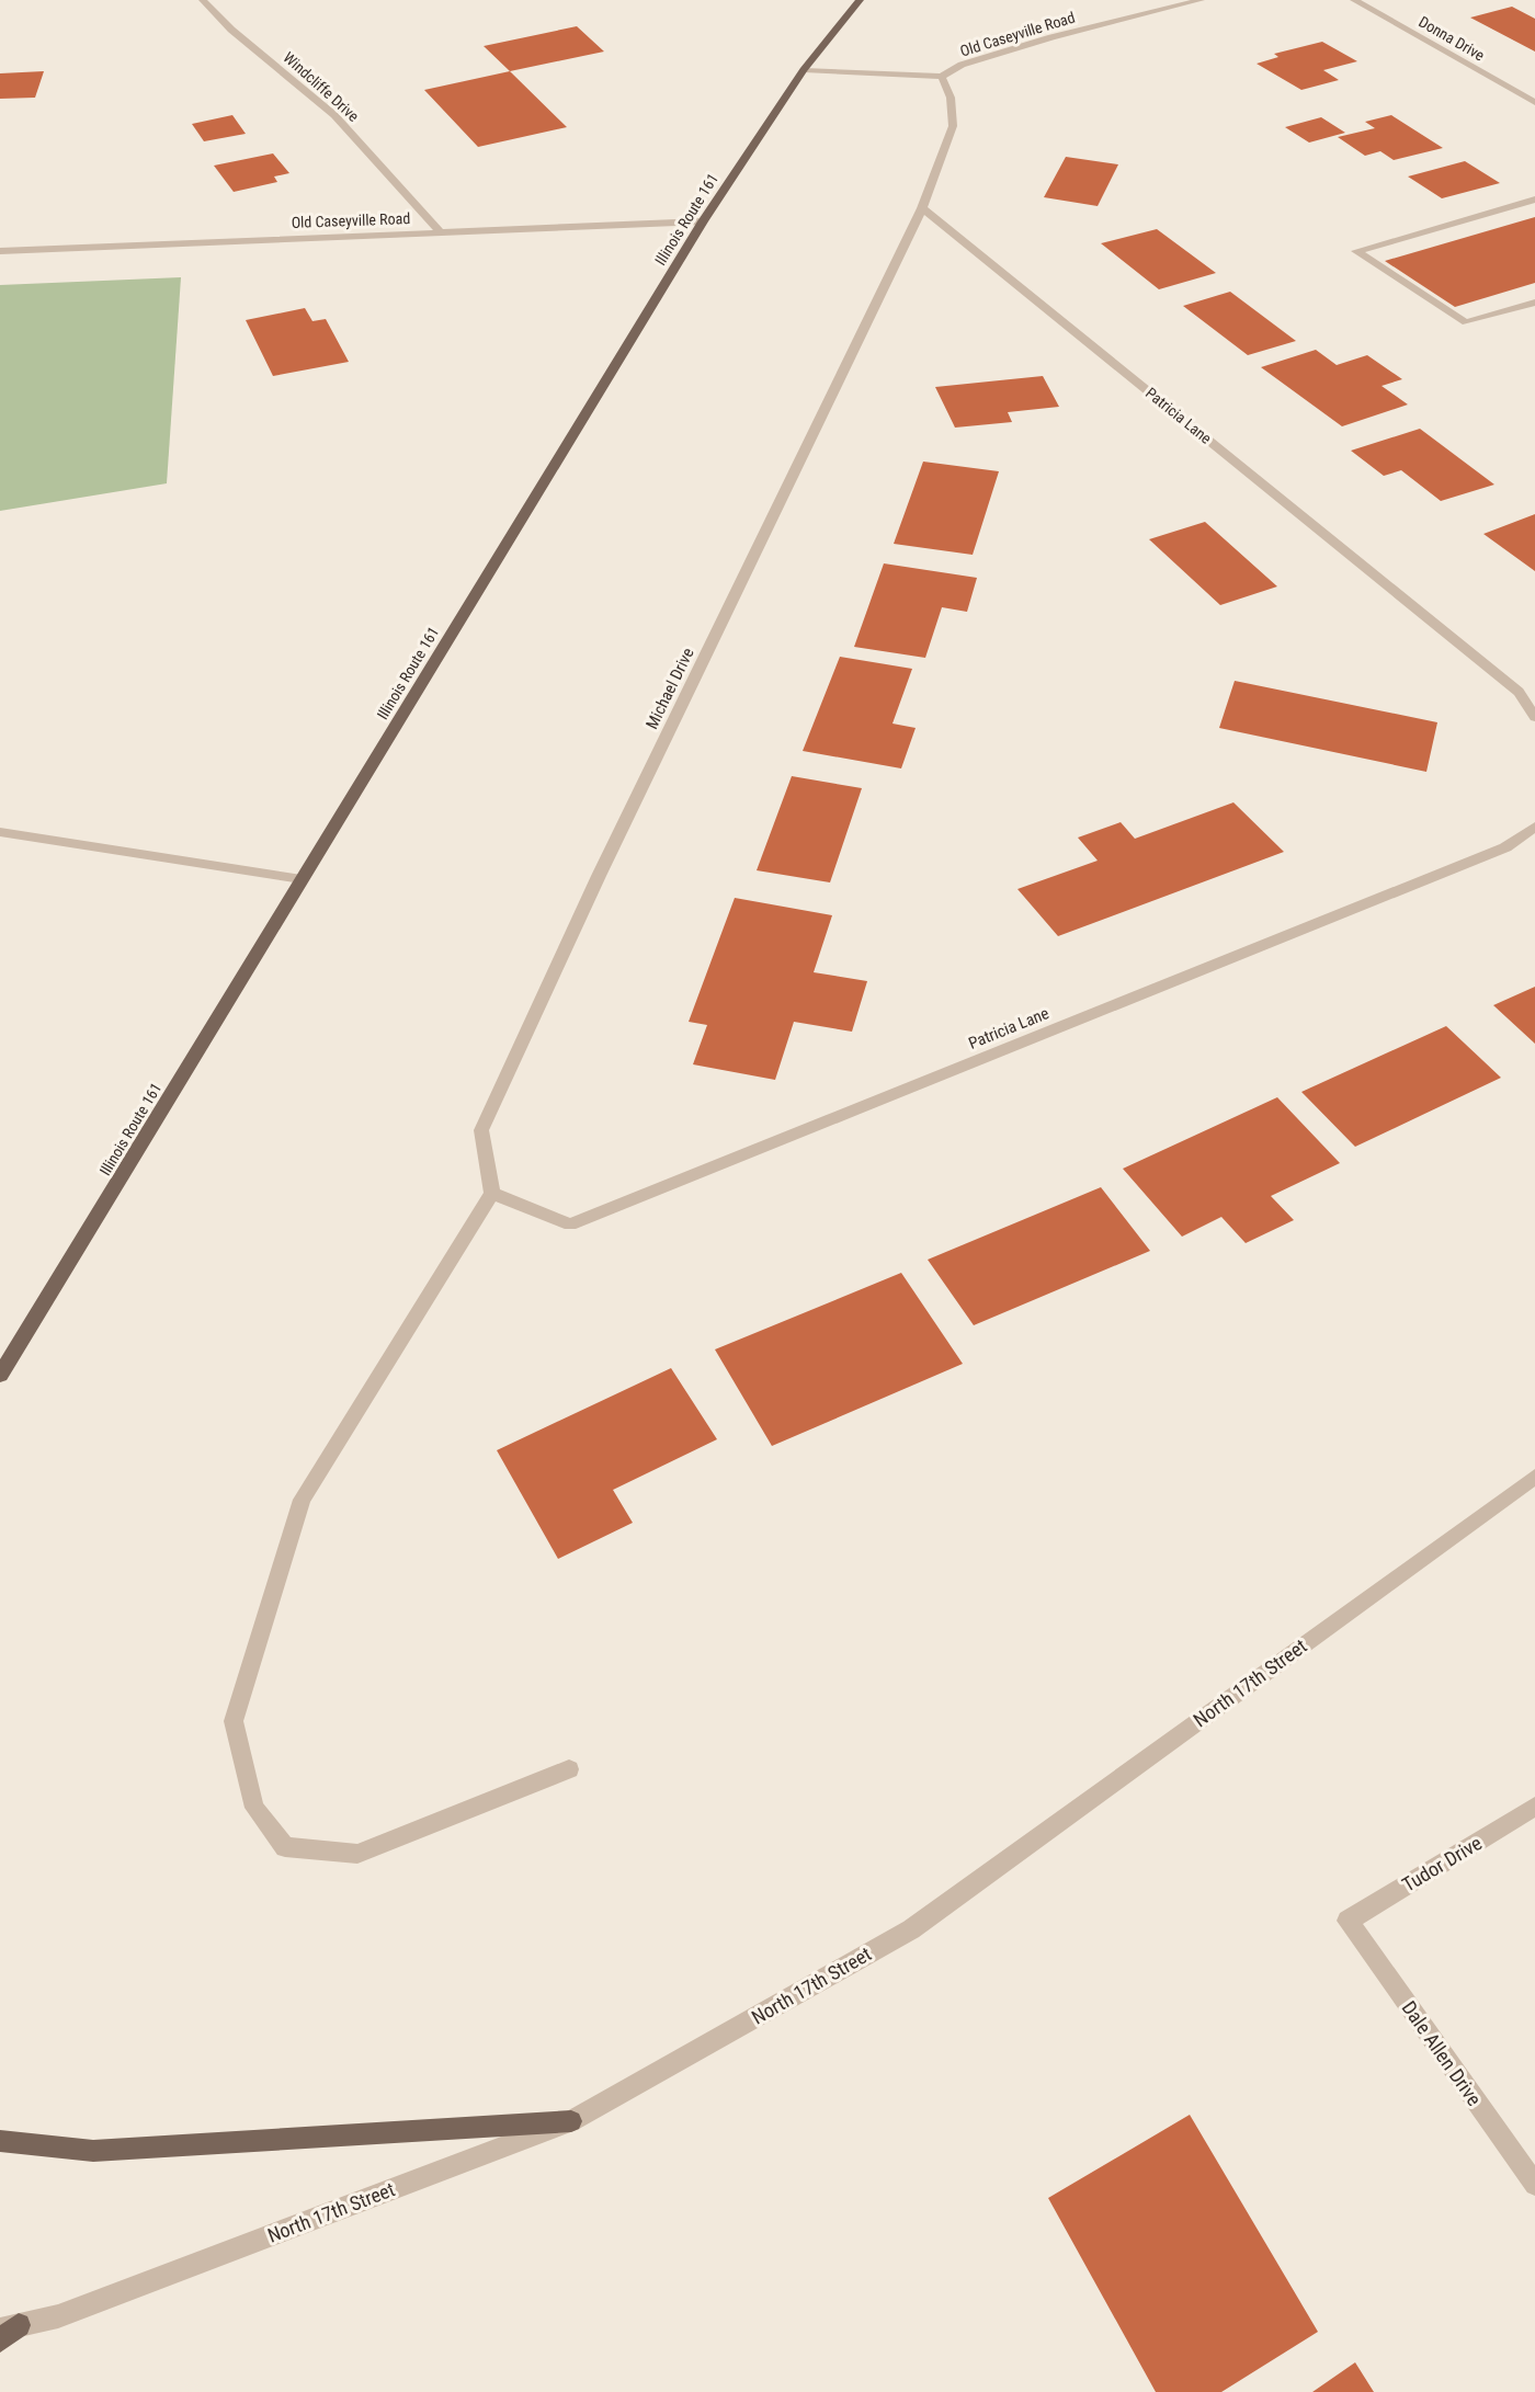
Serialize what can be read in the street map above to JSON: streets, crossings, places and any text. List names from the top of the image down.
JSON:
{
  "streets": {
    "main road": ["Illinois Route 161"],
    "street": [
      "Old Caseyville Road",
      "Donna Drive",
      "Windcliffe Drive",
      "Patricia Lane",
      "Michael Drive",
      "North 17th Street",
      "Tudor Drive",
      "Dale Allen Drive"
    ]
  },
  "crossings": [
    ["Old Caseyville Road", "Windcliffe Drive"],
    ["Old Caseyville Road", "Illinois Route 161"],
    ["Patricia Lane", "Michael Drive"],
    ["Tudor Drive", "Dale Allen Drive"]
  ]
}
